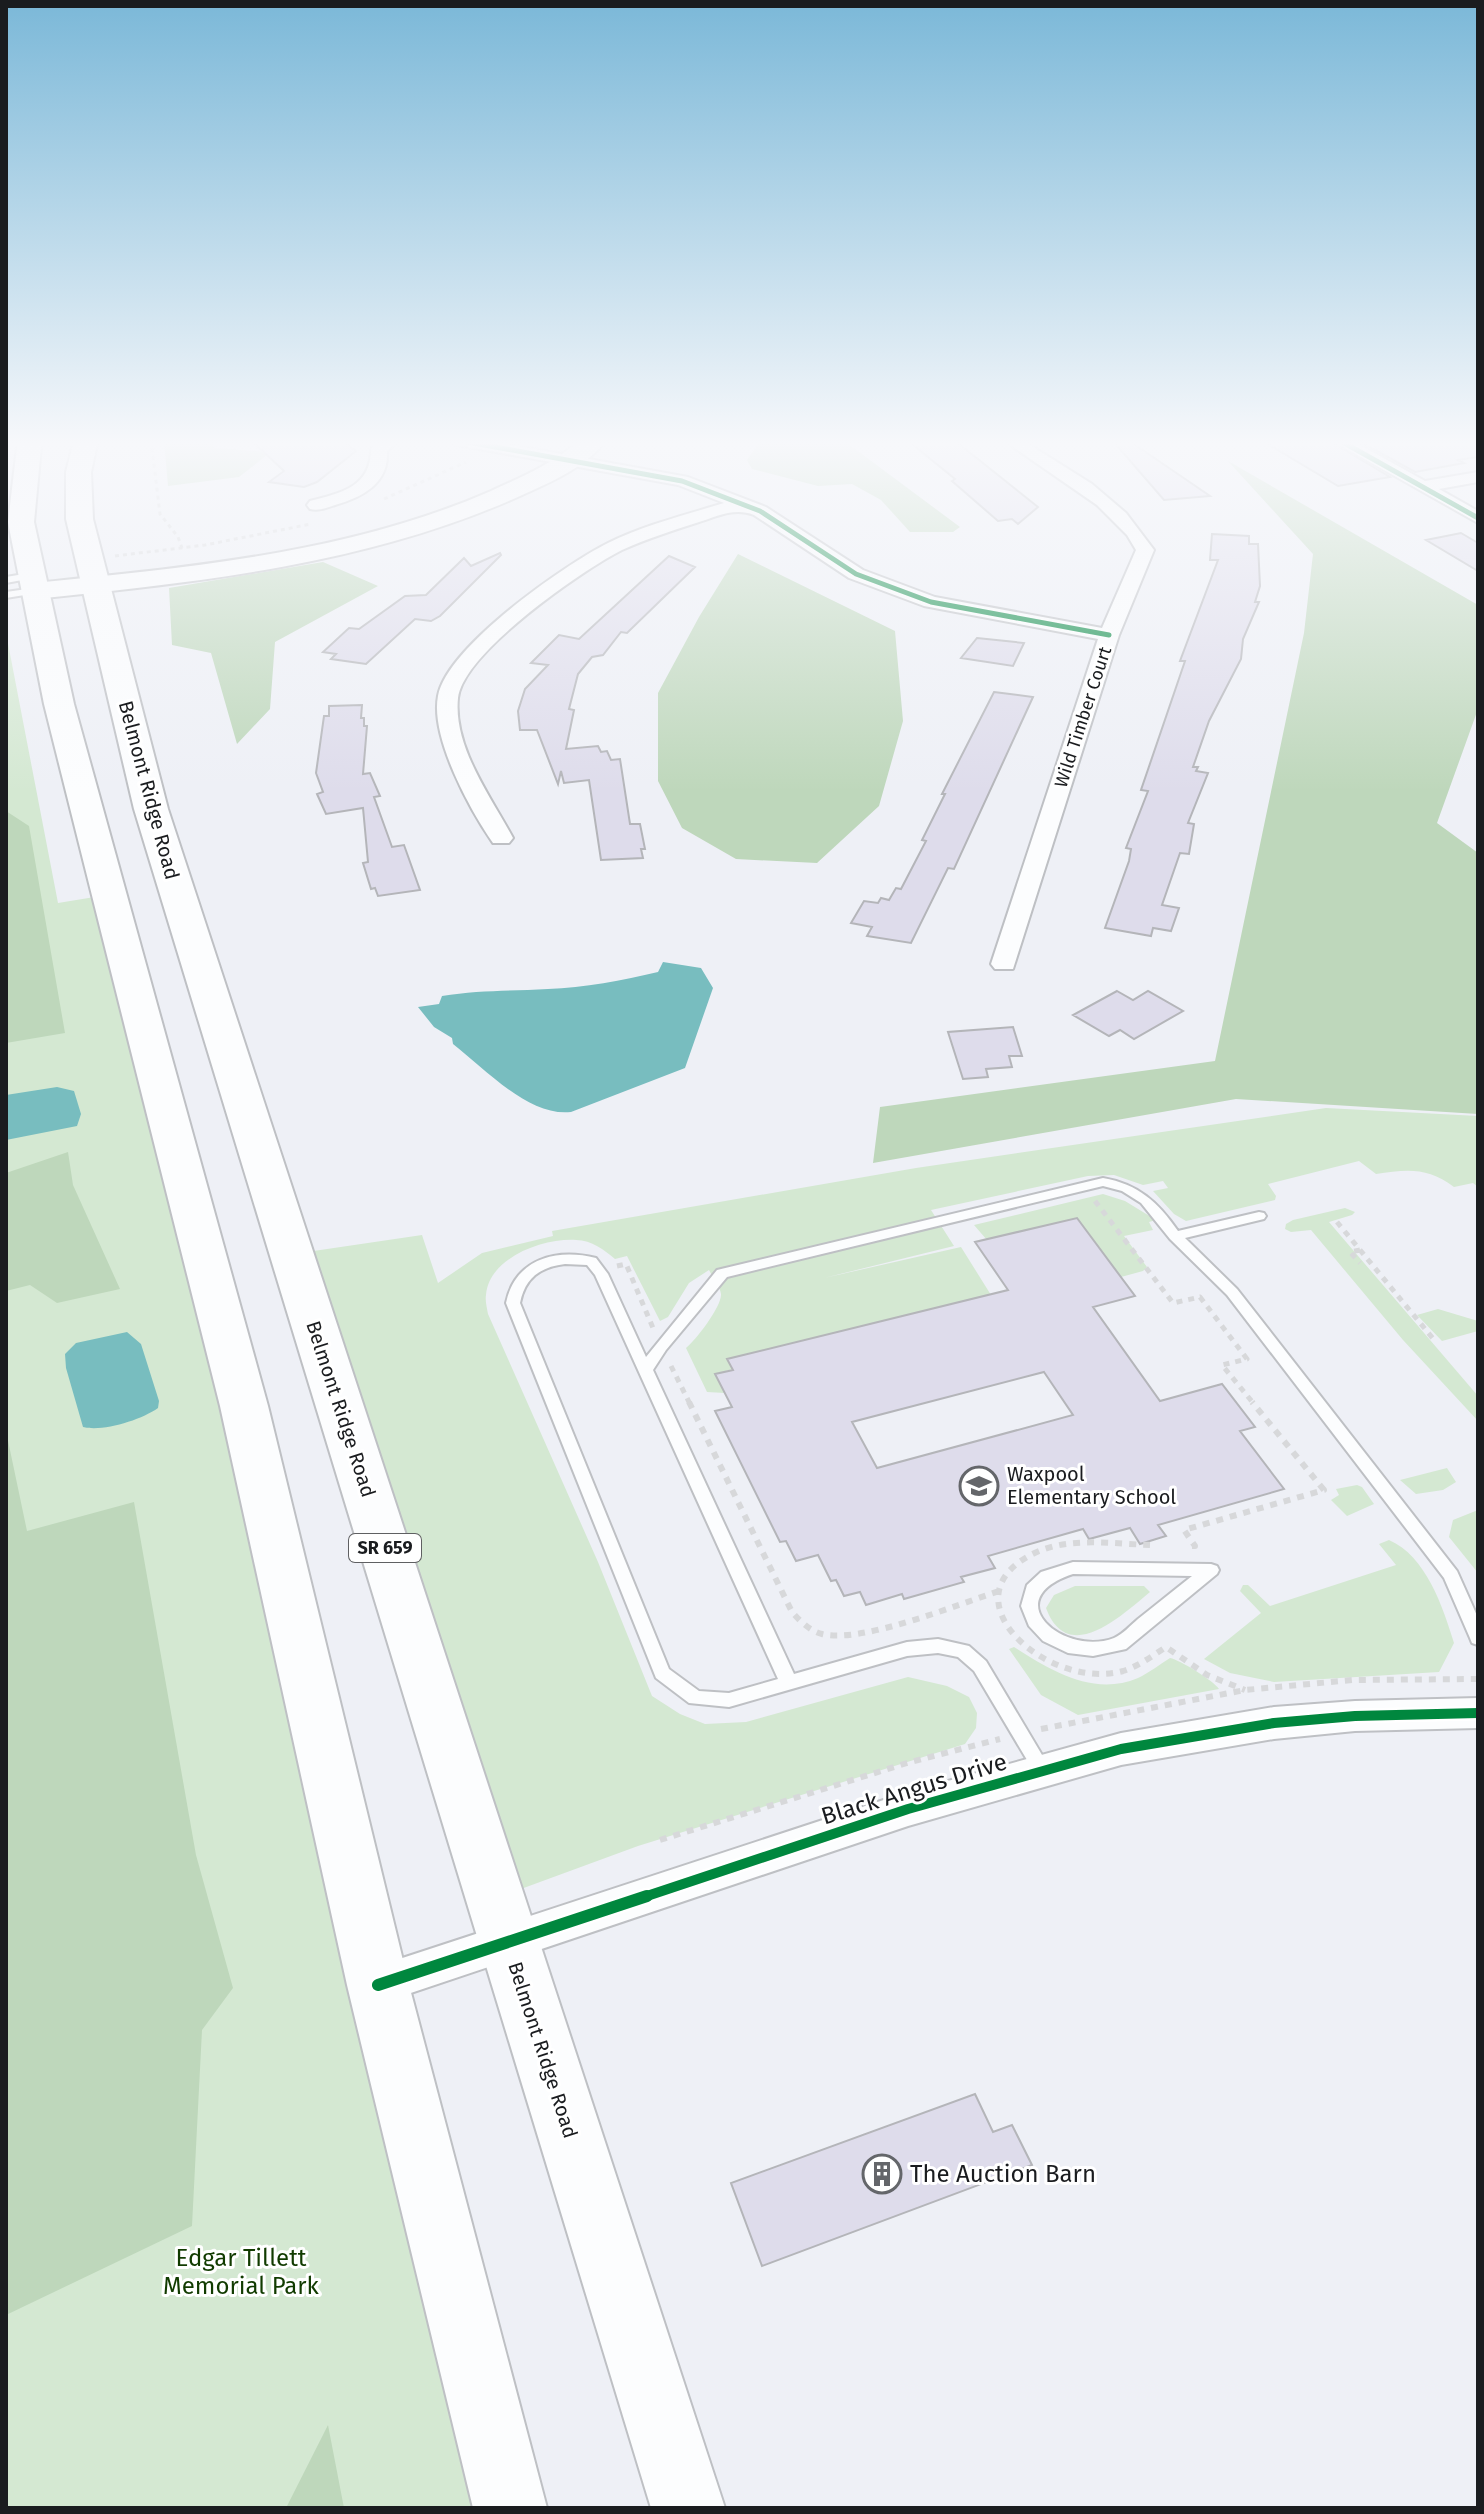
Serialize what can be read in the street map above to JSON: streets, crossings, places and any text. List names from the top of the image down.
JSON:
{
  "streets": {
    "main road": ["Belmont Ridge Road", "SR 659"],
    "street": ["Wild Timber Court", "Black Angus Drive"]
  },
  "crossings": [
    ["Belmont Ridge Road", "Black Angus Drive"]
  ],
  "parks": ["Edgar Tillett Memorial Park"],
  "places": {
    "school or university": ["Waxpool Elementary School"],
    "building": ["The Auction Barn"]
  }
}
